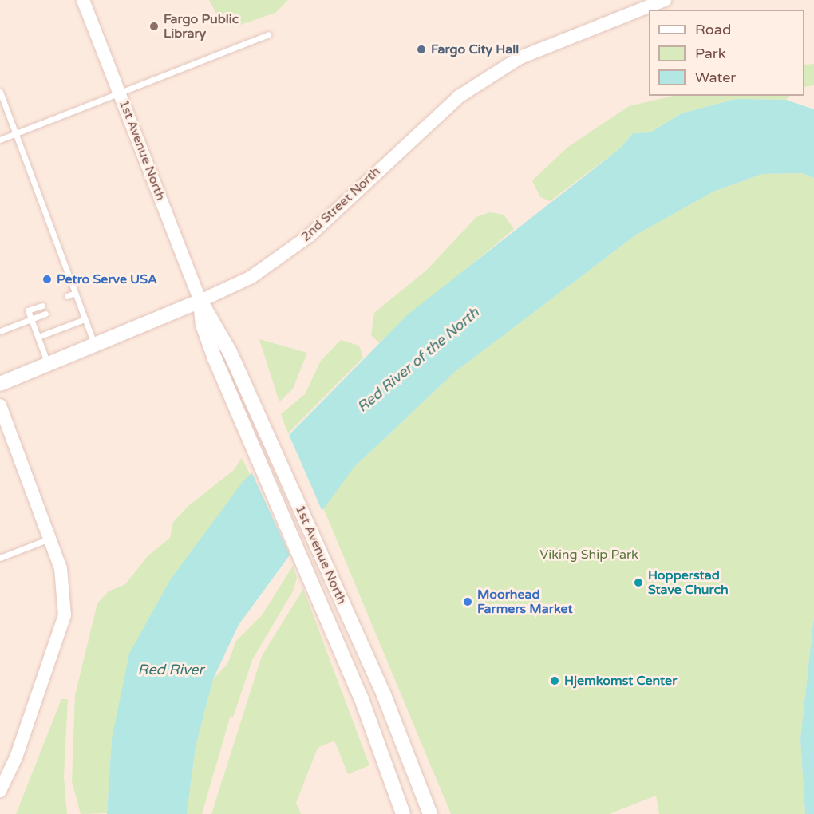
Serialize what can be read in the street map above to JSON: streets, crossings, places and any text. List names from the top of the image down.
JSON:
{
  "streets": {
    "main road": ["1st Avenue North", "2nd Street North"]
  },
  "crossings": [
    ["1st Avenue North", "2nd Street North"]
  ],
  "water": ["Red River of the North", "Red River"],
  "parks": ["Viking Ship Park"],
  "places": [
    "Fargo Public Library",
    "Fargo City Hall",
    "Petro Serve USA",
    "Hopperstad Stave Church",
    "Moorhead Farmers Market",
    "Hjemkomst Center"
  ],
  "legend": ["Road", "Park", "Water"]
}
